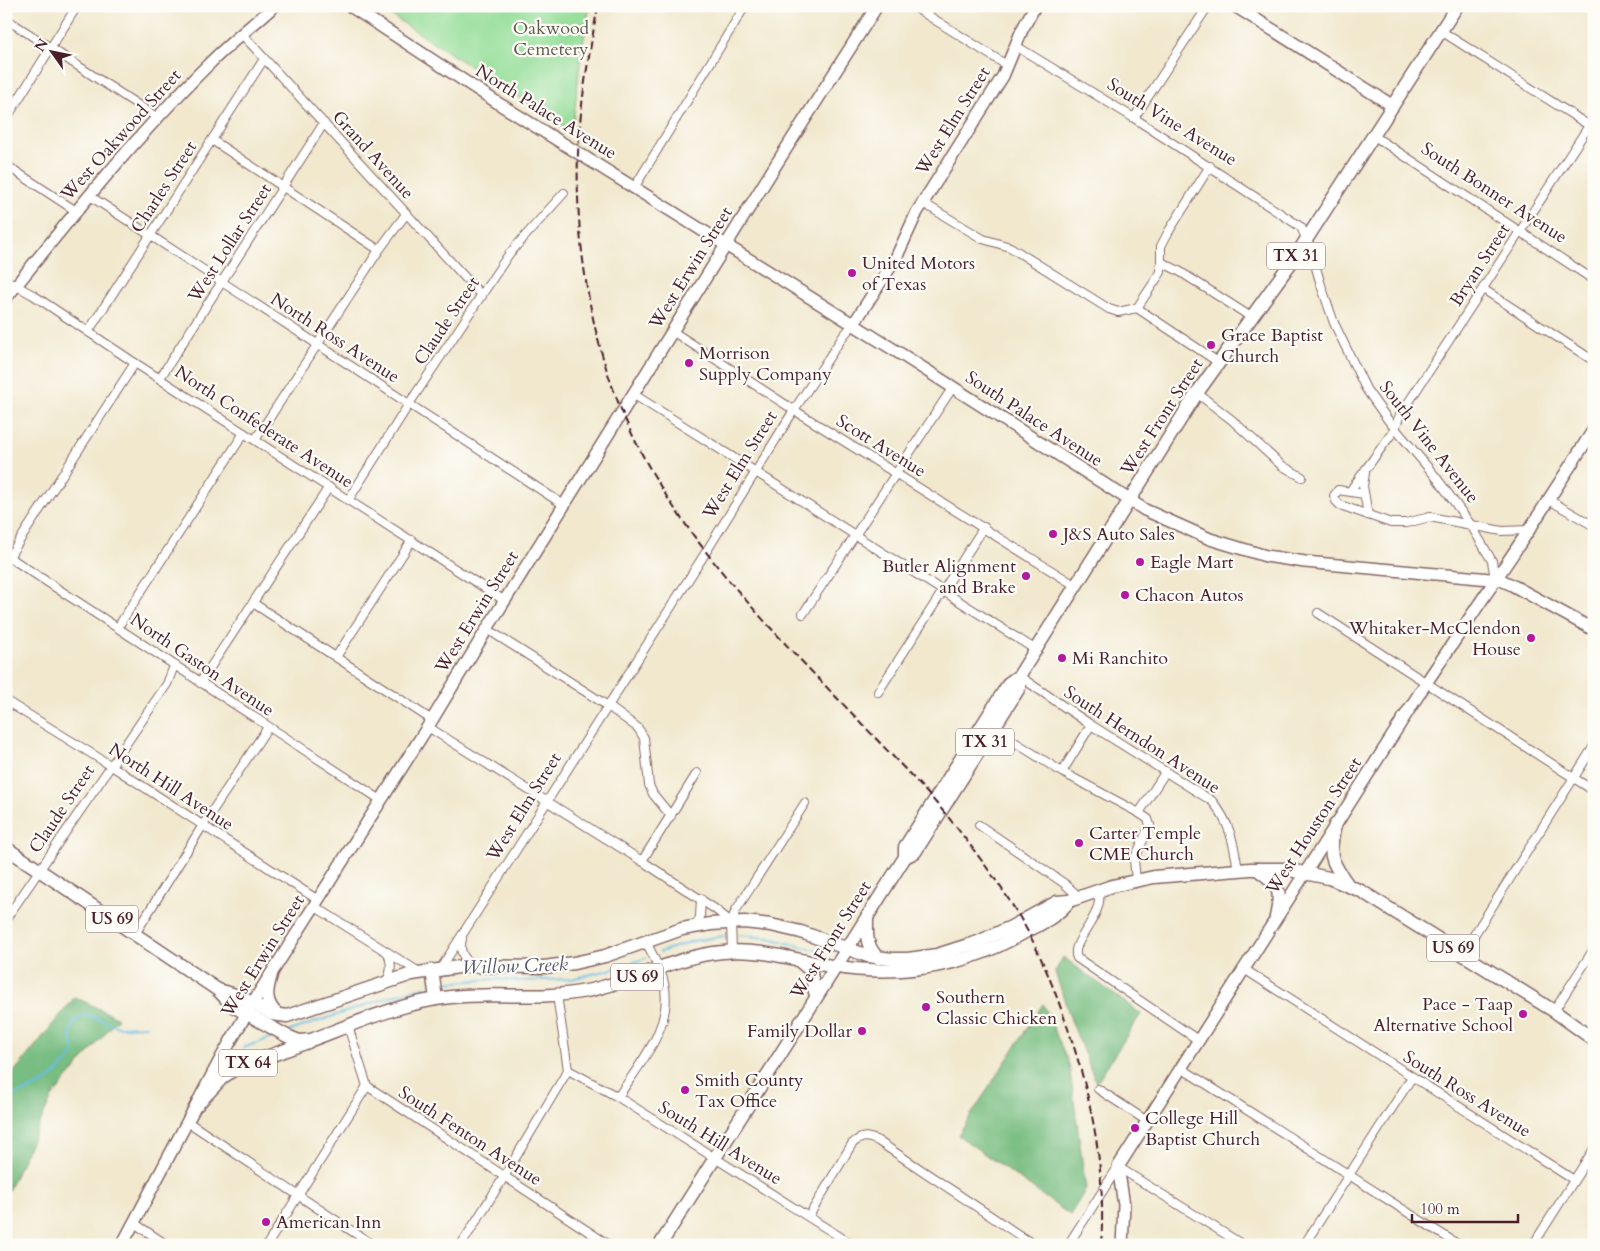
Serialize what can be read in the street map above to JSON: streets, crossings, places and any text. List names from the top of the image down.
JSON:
{
  "streets": {
    "main road": [
      "North Palace Avenue",
      "West Elm Street",
      "West Oakwood Street",
      "TX 31",
      "West Erwin Street",
      "West Front Street",
      "South Palace Avenue",
      "West Houston Street",
      "US 69",
      "TX 64"
    ],
    "street": [
      "South Vine Avenue",
      "Grand Avenue",
      "Charles Street",
      "South Bonner Avenue",
      "West Lollar Street",
      "Bryan Street",
      "Claude Street",
      "North Ross Avenue",
      "North Confederate Avenue",
      "Scott Avenue",
      "North Gaston Avenue",
      "South Herndon Avenue",
      "North Hill Avenue",
      "South Ross Avenue",
      "South Fenton Avenue",
      "South Hill Avenue"
    ]
  },
  "crossings": [
    ["North Palace Avenue", "West Erwin Street"],
    ["North Palace Avenue", "South Palace Avenue"],
    ["West Elm Street", "South Vine Avenue"],
    ["West Elm Street", "South Palace Avenue"],
    ["West Elm Street", "Scott Avenue"],
    ["West Elm Street", "US 69"],
    ["South Vine Avenue", "Bryan Street"],
    ["South Vine Avenue", "West Front Street"],
    ["South Vine Avenue", "South Palace Avenue"],
    ["South Vine Avenue", "West Houston Street"],
    ["West Oakwood Street", "Grand Avenue"],
    ["West Oakwood Street", "North Ross Avenue"],
    ["West Oakwood Street", "North Confederate Avenue"],
    ["Grand Avenue", "Charles Street"],
    ["Grand Avenue", "West Lollar Street"],
    ["Grand Avenue", "Claude Street"],
    ["Charles Street", "North Ross Avenue"],
    ["Charles Street", "North Confederate Avenue"],
    ["South Bonner Avenue", "Bryan Street"],
    ["South Bonner Avenue", "West Front Street"],
    ["West Lollar Street", "North Ross Avenue"],
    ["West Lollar Street", "North Confederate Avenue"],
    ["West Erwin Street", "North Ross Avenue"],
    ["West Erwin Street", "South Palace Avenue"],
    ["West Erwin Street", "North Confederate Avenue"],
    ["West Erwin Street", "Scott Avenue"],
    ["West Erwin Street", "North Gaston Avenue"],
    ["West Erwin Street", "North Hill Avenue"],
    ["West Erwin Street", "US 69"],
    ["West Erwin Street", "TX 64"],
    ["Claude Street", "North Ross Avenue"],
    ["Claude Street", "North Confederate Avenue"],
    ["Claude Street", "North Gaston Avenue"],
    ["Claude Street", "North Hill Avenue"],
    ["Claude Street", "US 69"],
    ["West Front Street", "South Palace Avenue"],
    ["West Front Street", "Scott Avenue"],
    ["West Front Street", "South Herndon Avenue"],
    ["West Front Street", "US 69"],
    ["West Front Street", "South Hill Avenue"],
    ["South Palace Avenue", "West Houston Street"],
    ["South Herndon Avenue", "US 69"],
    ["West Houston Street", "US 69"],
    ["West Houston Street", "South Ross Avenue"],
    ["US 69", "TX 64"]
  ],
  "water": ["Willow Creek"],
  "parks": ["Oakwood Cemetery"],
  "places": [
    "United Motors of Texas",
    "Grace Baptist Church",
    "Morrison Supply Company",
    "J&S Auto Sales",
    "Eagle Mart",
    "Butler Alignment and Brake",
    "Chacon Autos",
    "Whitaker-McClendon House",
    "Mi Ranchito",
    "Carter Temple CME Church",
    "Southern Classic Chicken",
    "Pace - Taap Alternative School",
    "Family Dollar",
    "Smith County Tax Office",
    "College Hill Baptist Church",
    "American Inn"
  ],
  "scale_bar": "100 m",
  "north": "top left"
}
